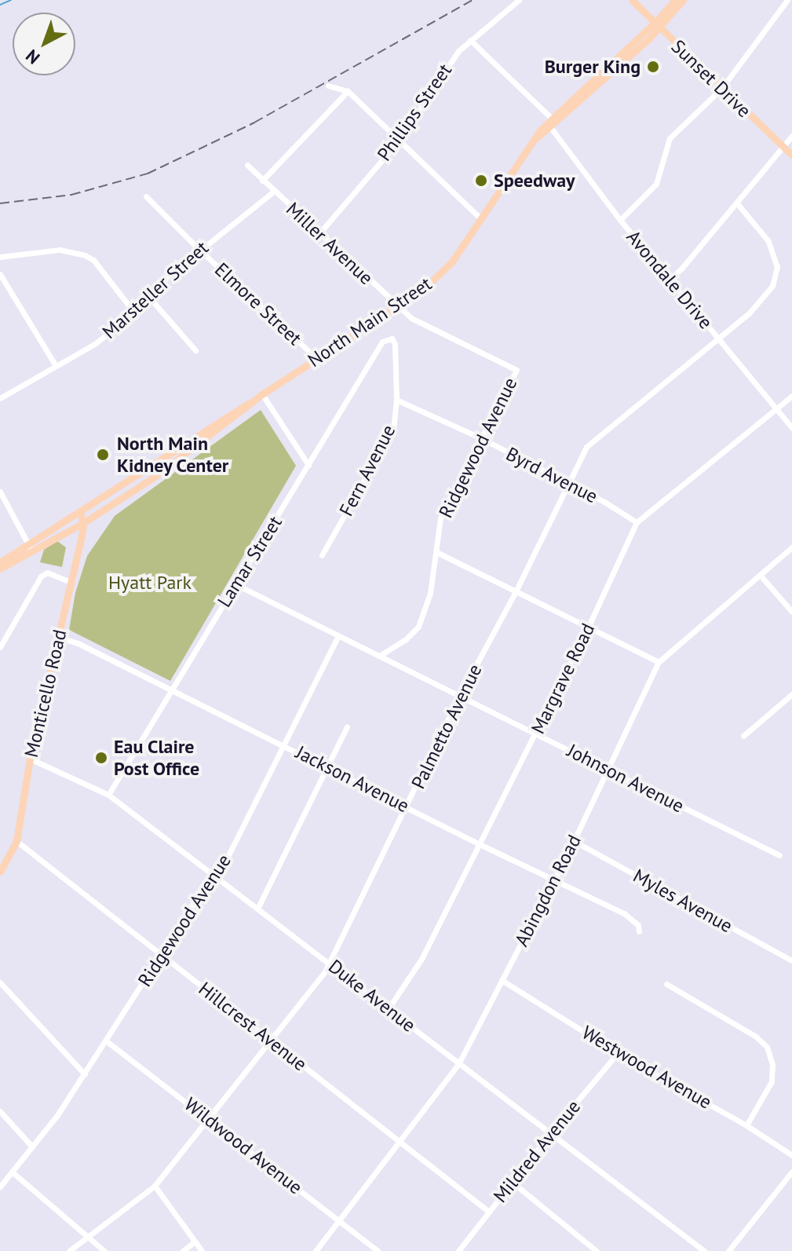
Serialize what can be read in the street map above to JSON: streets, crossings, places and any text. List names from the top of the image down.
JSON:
{
  "streets": {
    "main road": ["Sunset Drive", "North Main Street", "Monticello Road"],
    "street": [
      "Phillips Street",
      "Miller Avenue",
      "Avondale Drive",
      "Marsteller Street",
      "Elmore Street",
      "Ridgewood Avenue",
      "Fern Avenue",
      "Byrd Avenue",
      "Lamar Street",
      "Margrave Road",
      "Palmetto Avenue",
      "Johnson Avenue",
      "Jackson Avenue",
      "Abingdon Road",
      "Myles Avenue",
      "Duke Avenue",
      "Hillcrest Avenue",
      "Westwood Avenue",
      "Wildwood Avenue",
      "Mildred Avenue"
    ]
  },
  "crossings": [
    ["Sunset Drive", "North Main Street"],
    ["Phillips Street", "Miller Avenue"],
    ["Miller Avenue", "Marsteller Street"],
    ["Miller Avenue", "North Main Street"],
    ["Miller Avenue", "Ridgewood Avenue"],
    ["Avondale Drive", "North Main Street"],
    ["Avondale Drive", "Margrave Road"],
    ["Avondale Drive", "Palmetto Avenue"],
    ["Marsteller Street", "Elmore Street"],
    ["Elmore Street", "North Main Street"],
    ["North Main Street", "Monticello Road"],
    ["Ridgewood Avenue", "Byrd Avenue"],
    ["Ridgewood Avenue", "Johnson Avenue"],
    ["Ridgewood Avenue", "Jackson Avenue"],
    ["Ridgewood Avenue", "Duke Avenue"],
    ["Ridgewood Avenue", "Hillcrest Avenue"],
    ["Ridgewood Avenue", "Wildwood Avenue"],
    ["Fern Avenue", "Byrd Avenue"],
    ["Fern Avenue", "Lamar Street"],
    ["Byrd Avenue", "Margrave Road"],
    ["Byrd Avenue", "Palmetto Avenue"],
    ["Lamar Street", "Johnson Avenue"],
    ["Lamar Street", "Jackson Avenue"],
    ["Lamar Street", "Duke Avenue"],
    ["Margrave Road", "Johnson Avenue"],
    ["Margrave Road", "Jackson Avenue"],
    ["Margrave Road", "Duke Avenue"],
    ["Monticello Road", "Jackson Avenue"],
    ["Monticello Road", "Duke Avenue"],
    ["Monticello Road", "Hillcrest Avenue"],
    ["Palmetto Avenue", "Johnson Avenue"],
    ["Palmetto Avenue", "Jackson Avenue"],
    ["Palmetto Avenue", "Duke Avenue"],
    ["Palmetto Avenue", "Hillcrest Avenue"],
    ["Palmetto Avenue", "Wildwood Avenue"],
    ["Johnson Avenue", "Abingdon Road"],
    ["Jackson Avenue", "Abingdon Road"],
    ["Abingdon Road", "Myles Avenue"],
    ["Abingdon Road", "Duke Avenue"],
    ["Abingdon Road", "Hillcrest Avenue"],
    ["Abingdon Road", "Westwood Avenue"],
    ["Abingdon Road", "Wildwood Avenue"],
    ["Duke Avenue", "Mildred Avenue"],
    ["Hillcrest Avenue", "Mildred Avenue"],
    ["Westwood Avenue", "Mildred Avenue"]
  ],
  "parks": ["Hyatt Park"],
  "places": [
    "Burger King",
    "Speedway",
    "North Main Kidney Center",
    "Eau Claire Post Office"
  ],
  "north": "bottom left"
}
